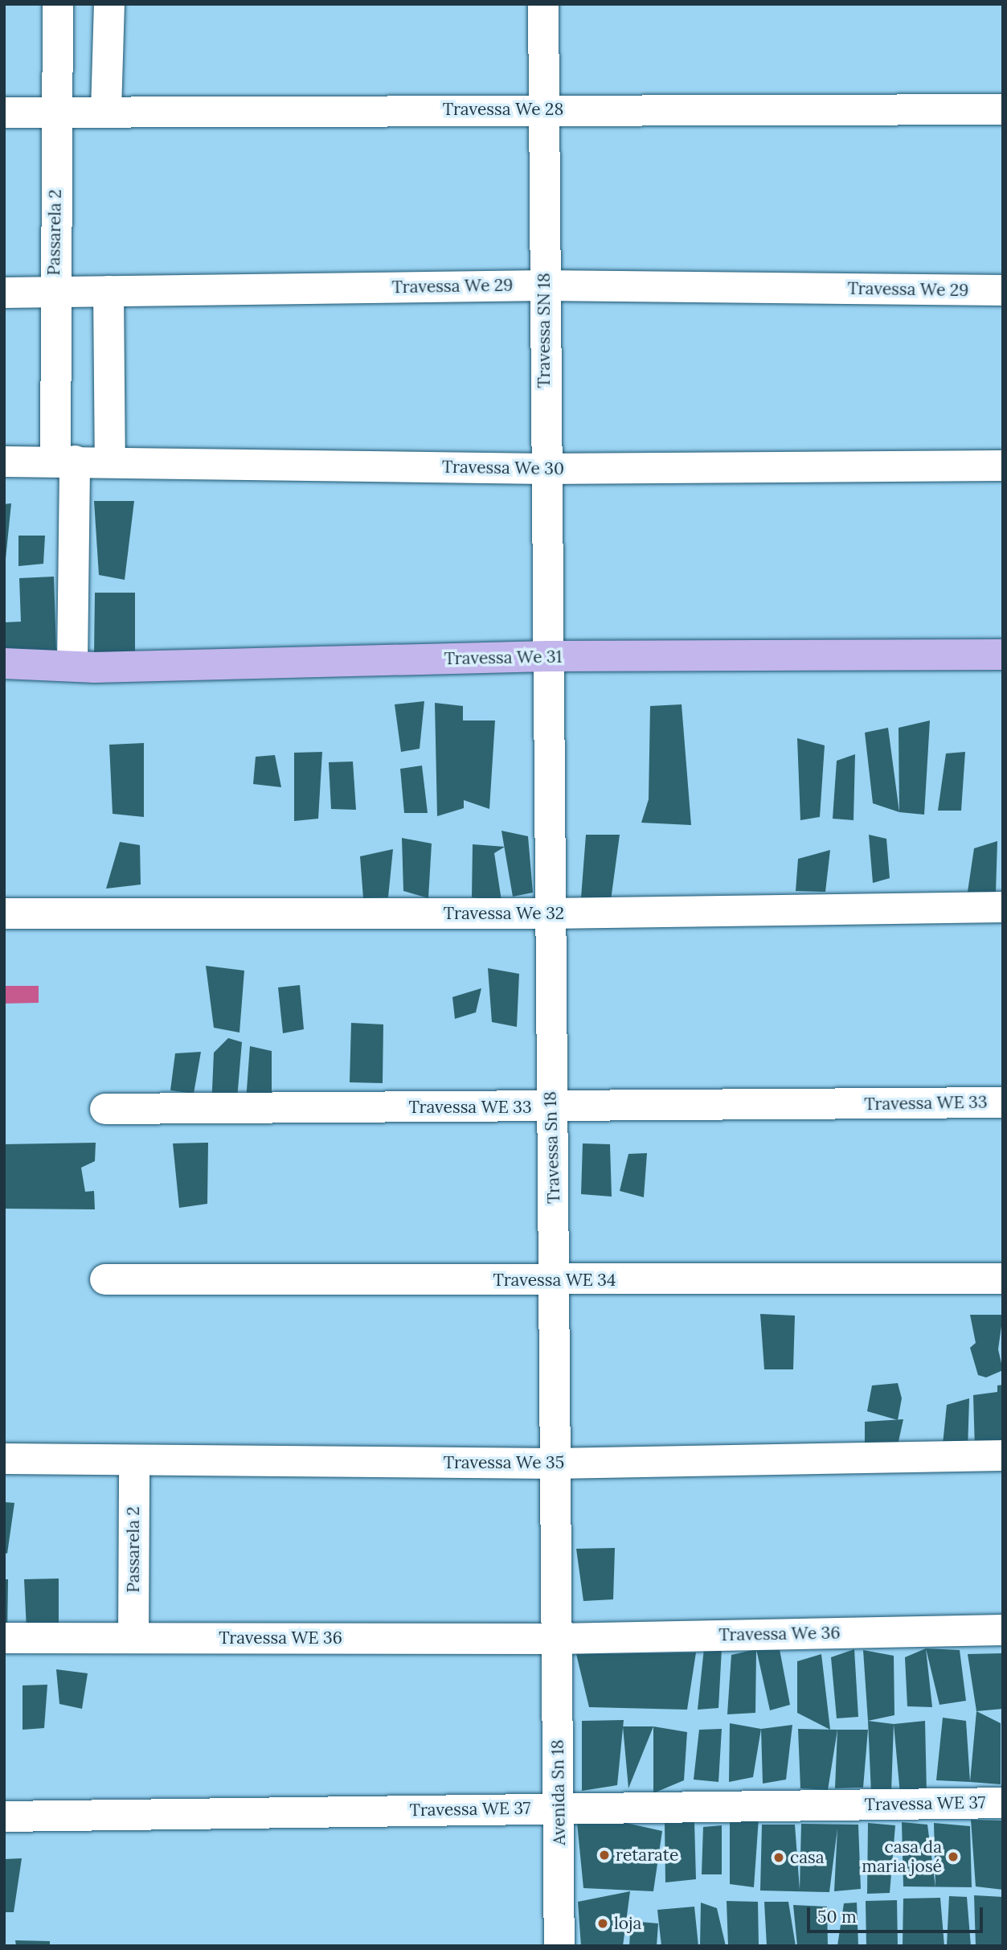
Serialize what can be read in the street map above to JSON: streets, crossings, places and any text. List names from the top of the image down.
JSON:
{
  "streets": {
    "main road": ["Travessa We 31"],
    "street": [
      "Travessa We 28",
      "Passarela 2",
      "Travessa We 29",
      "Travessa SN 18",
      "Travessa We 30",
      "Travessa We 32",
      "Travessa WE 33",
      "Travessa Sn 18",
      "Travessa WE 34",
      "Travessa We 35",
      "Travessa We 36",
      "Travessa WE 36",
      "Avenida Sn 18",
      "Travessa WE 37"
    ]
  },
  "crossings": [
    ["Travessa We 28", "Passarela 2"],
    ["Travessa We 28", "Travessa SN 18"],
    ["Passarela 2", "Travessa We 29"],
    ["Passarela 2", "Travessa We 30"],
    ["Passarela 2", "Travessa We 31"],
    ["Passarela 2", "Travessa We 35"],
    ["Passarela 2", "Travessa WE 36"],
    ["Travessa We 29", "Travessa SN 18"],
    ["Travessa SN 18", "Travessa We 30"],
    ["Travessa SN 18", "Travessa We 31"],
    ["Travessa SN 18", "Travessa Sn 18"],
    ["Travessa We 31", "Travessa Sn 18"],
    ["Travessa We 32", "Travessa Sn 18"],
    ["Travessa WE 33", "Travessa Sn 18"],
    ["Travessa Sn 18", "Travessa WE 34"],
    ["Travessa Sn 18", "Travessa We 35"],
    ["Travessa Sn 18", "Travessa We 36"],
    ["Travessa Sn 18", "Travessa WE 36"],
    ["Travessa Sn 18", "Avenida Sn 18"],
    ["Travessa We 36", "Travessa WE 36"],
    ["Travessa We 36", "Avenida Sn 18"],
    ["Travessa WE 36", "Avenida Sn 18"],
    ["Avenida Sn 18", "Travessa WE 37"]
  ],
  "places": [
    "retarate",
    "casa da maria josé",
    "casa",
    "loja"
  ],
  "scale_bar": "50 m"
}
